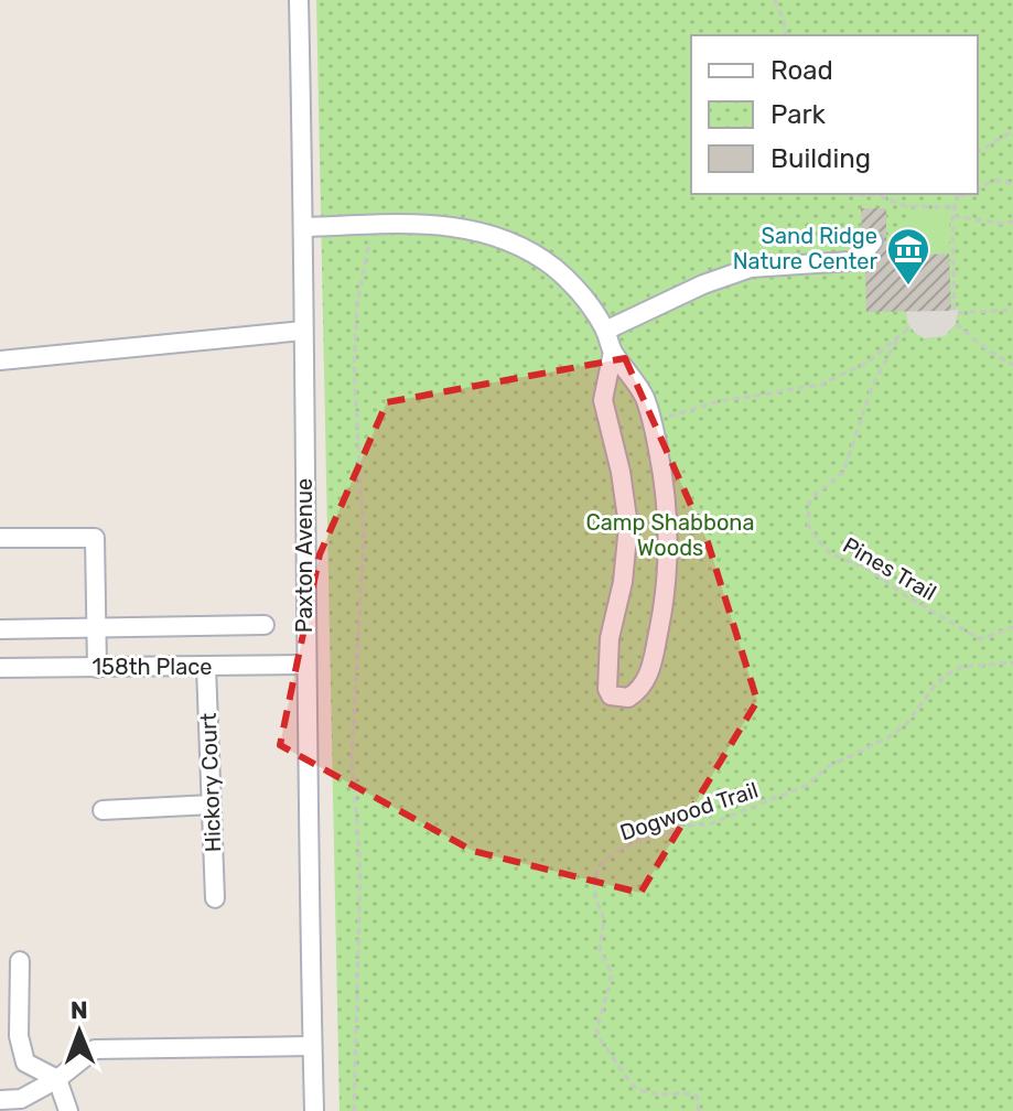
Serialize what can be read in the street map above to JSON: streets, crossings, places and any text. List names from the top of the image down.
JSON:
{
  "streets": {
    "street": ["Paxton Avenue", "158th Place", "Hickory Court"],
    "path": ["Pines Trail", "Dogwood Trail"]
  },
  "crossings": [
    ["Paxton Avenue", "158th Place"],
    ["158th Place", "Hickory Court"]
  ],
  "parks": ["Camp Shabbona Woods"],
  "places": {
    "museum": ["Sand Ridge Nature Center"]
  },
  "legend": ["Road", "Park", "Building"],
  "north": "top"
}
